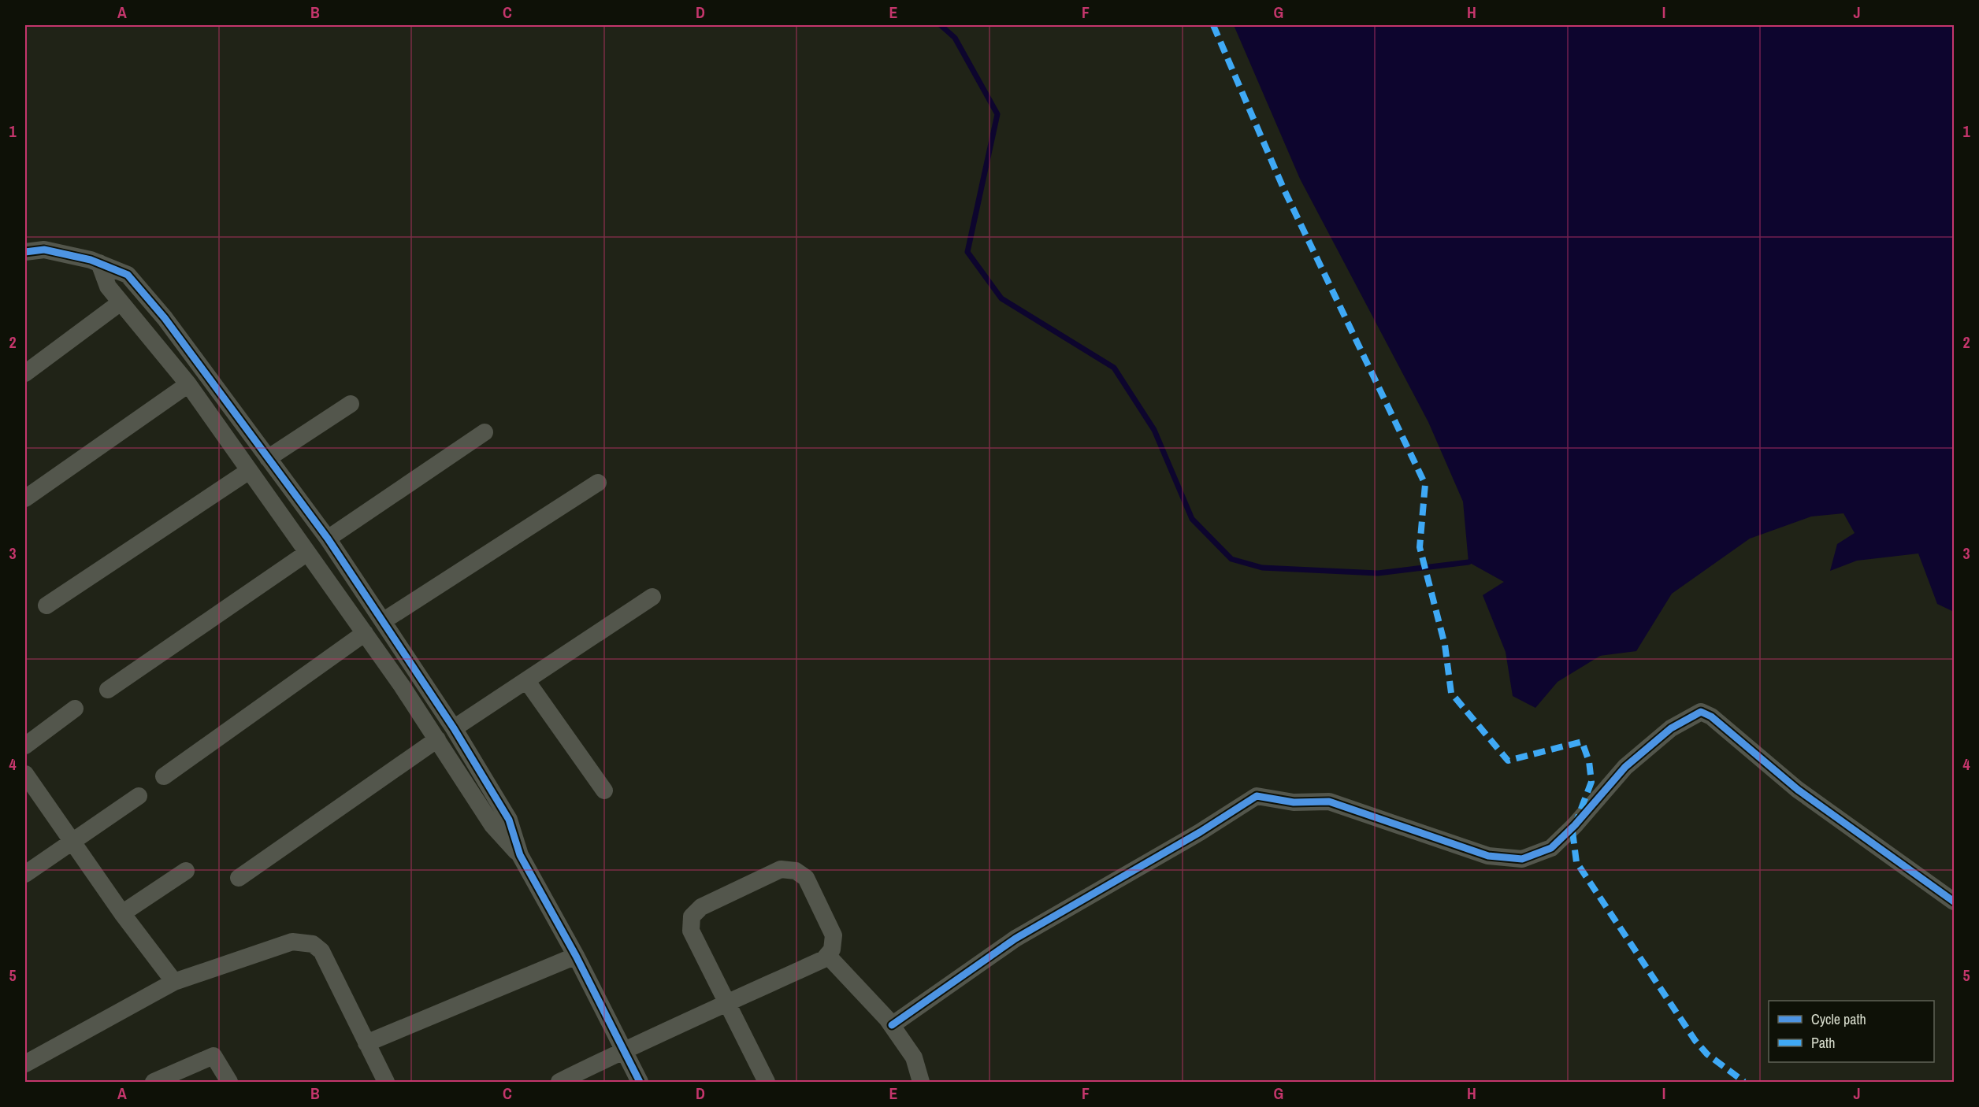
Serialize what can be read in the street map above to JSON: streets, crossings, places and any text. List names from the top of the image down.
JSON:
{
  "legend": ["Cycle path", "Path"],
  "grid": {
    "columns": [
      "A",
      "B",
      "C",
      "D",
      "E",
      "F",
      "G",
      "H",
      "I",
      "J"
    ],
    "rows": [
      "1",
      "2",
      "3",
      "4",
      "5"
    ]
  }
}
